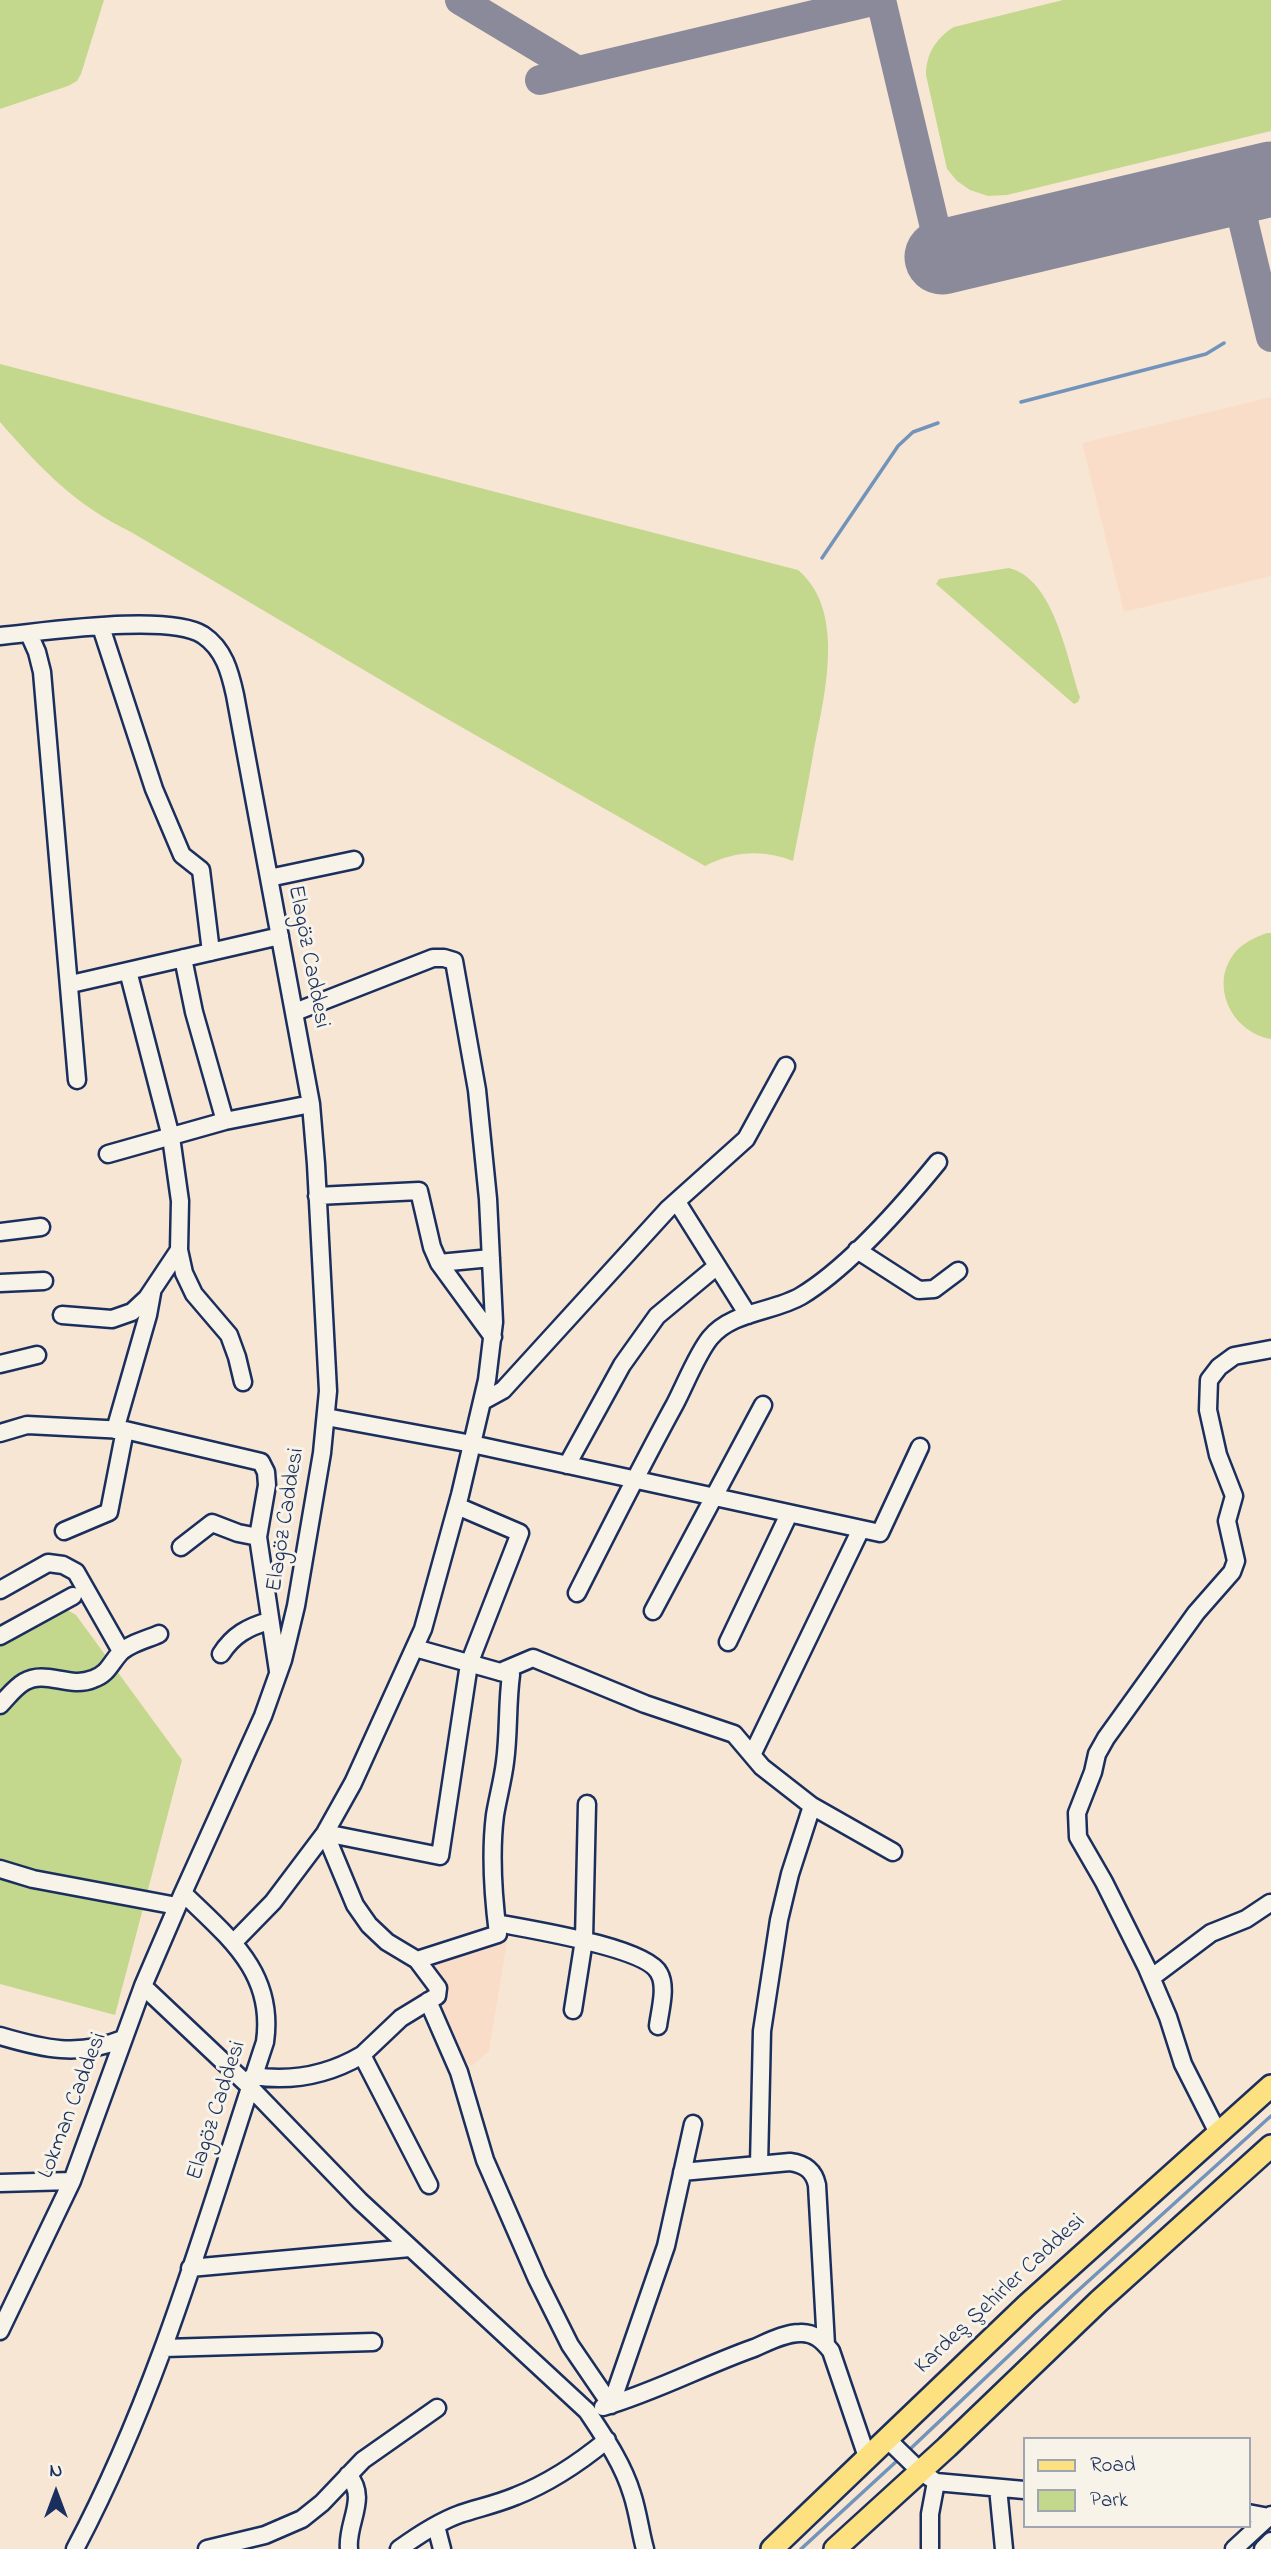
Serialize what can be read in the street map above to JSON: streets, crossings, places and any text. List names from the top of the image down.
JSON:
{
  "streets": {
    "main road": ["Kardeş Şehirler Caddesi"],
    "street": ["Elagöz Caddesi", "Lokman Caddesi"]
  },
  "crossings": [
    ["Elagöz Caddesi", "Lokman Caddesi"]
  ],
  "legend": ["Road", "Park"],
  "north": "top"
}
